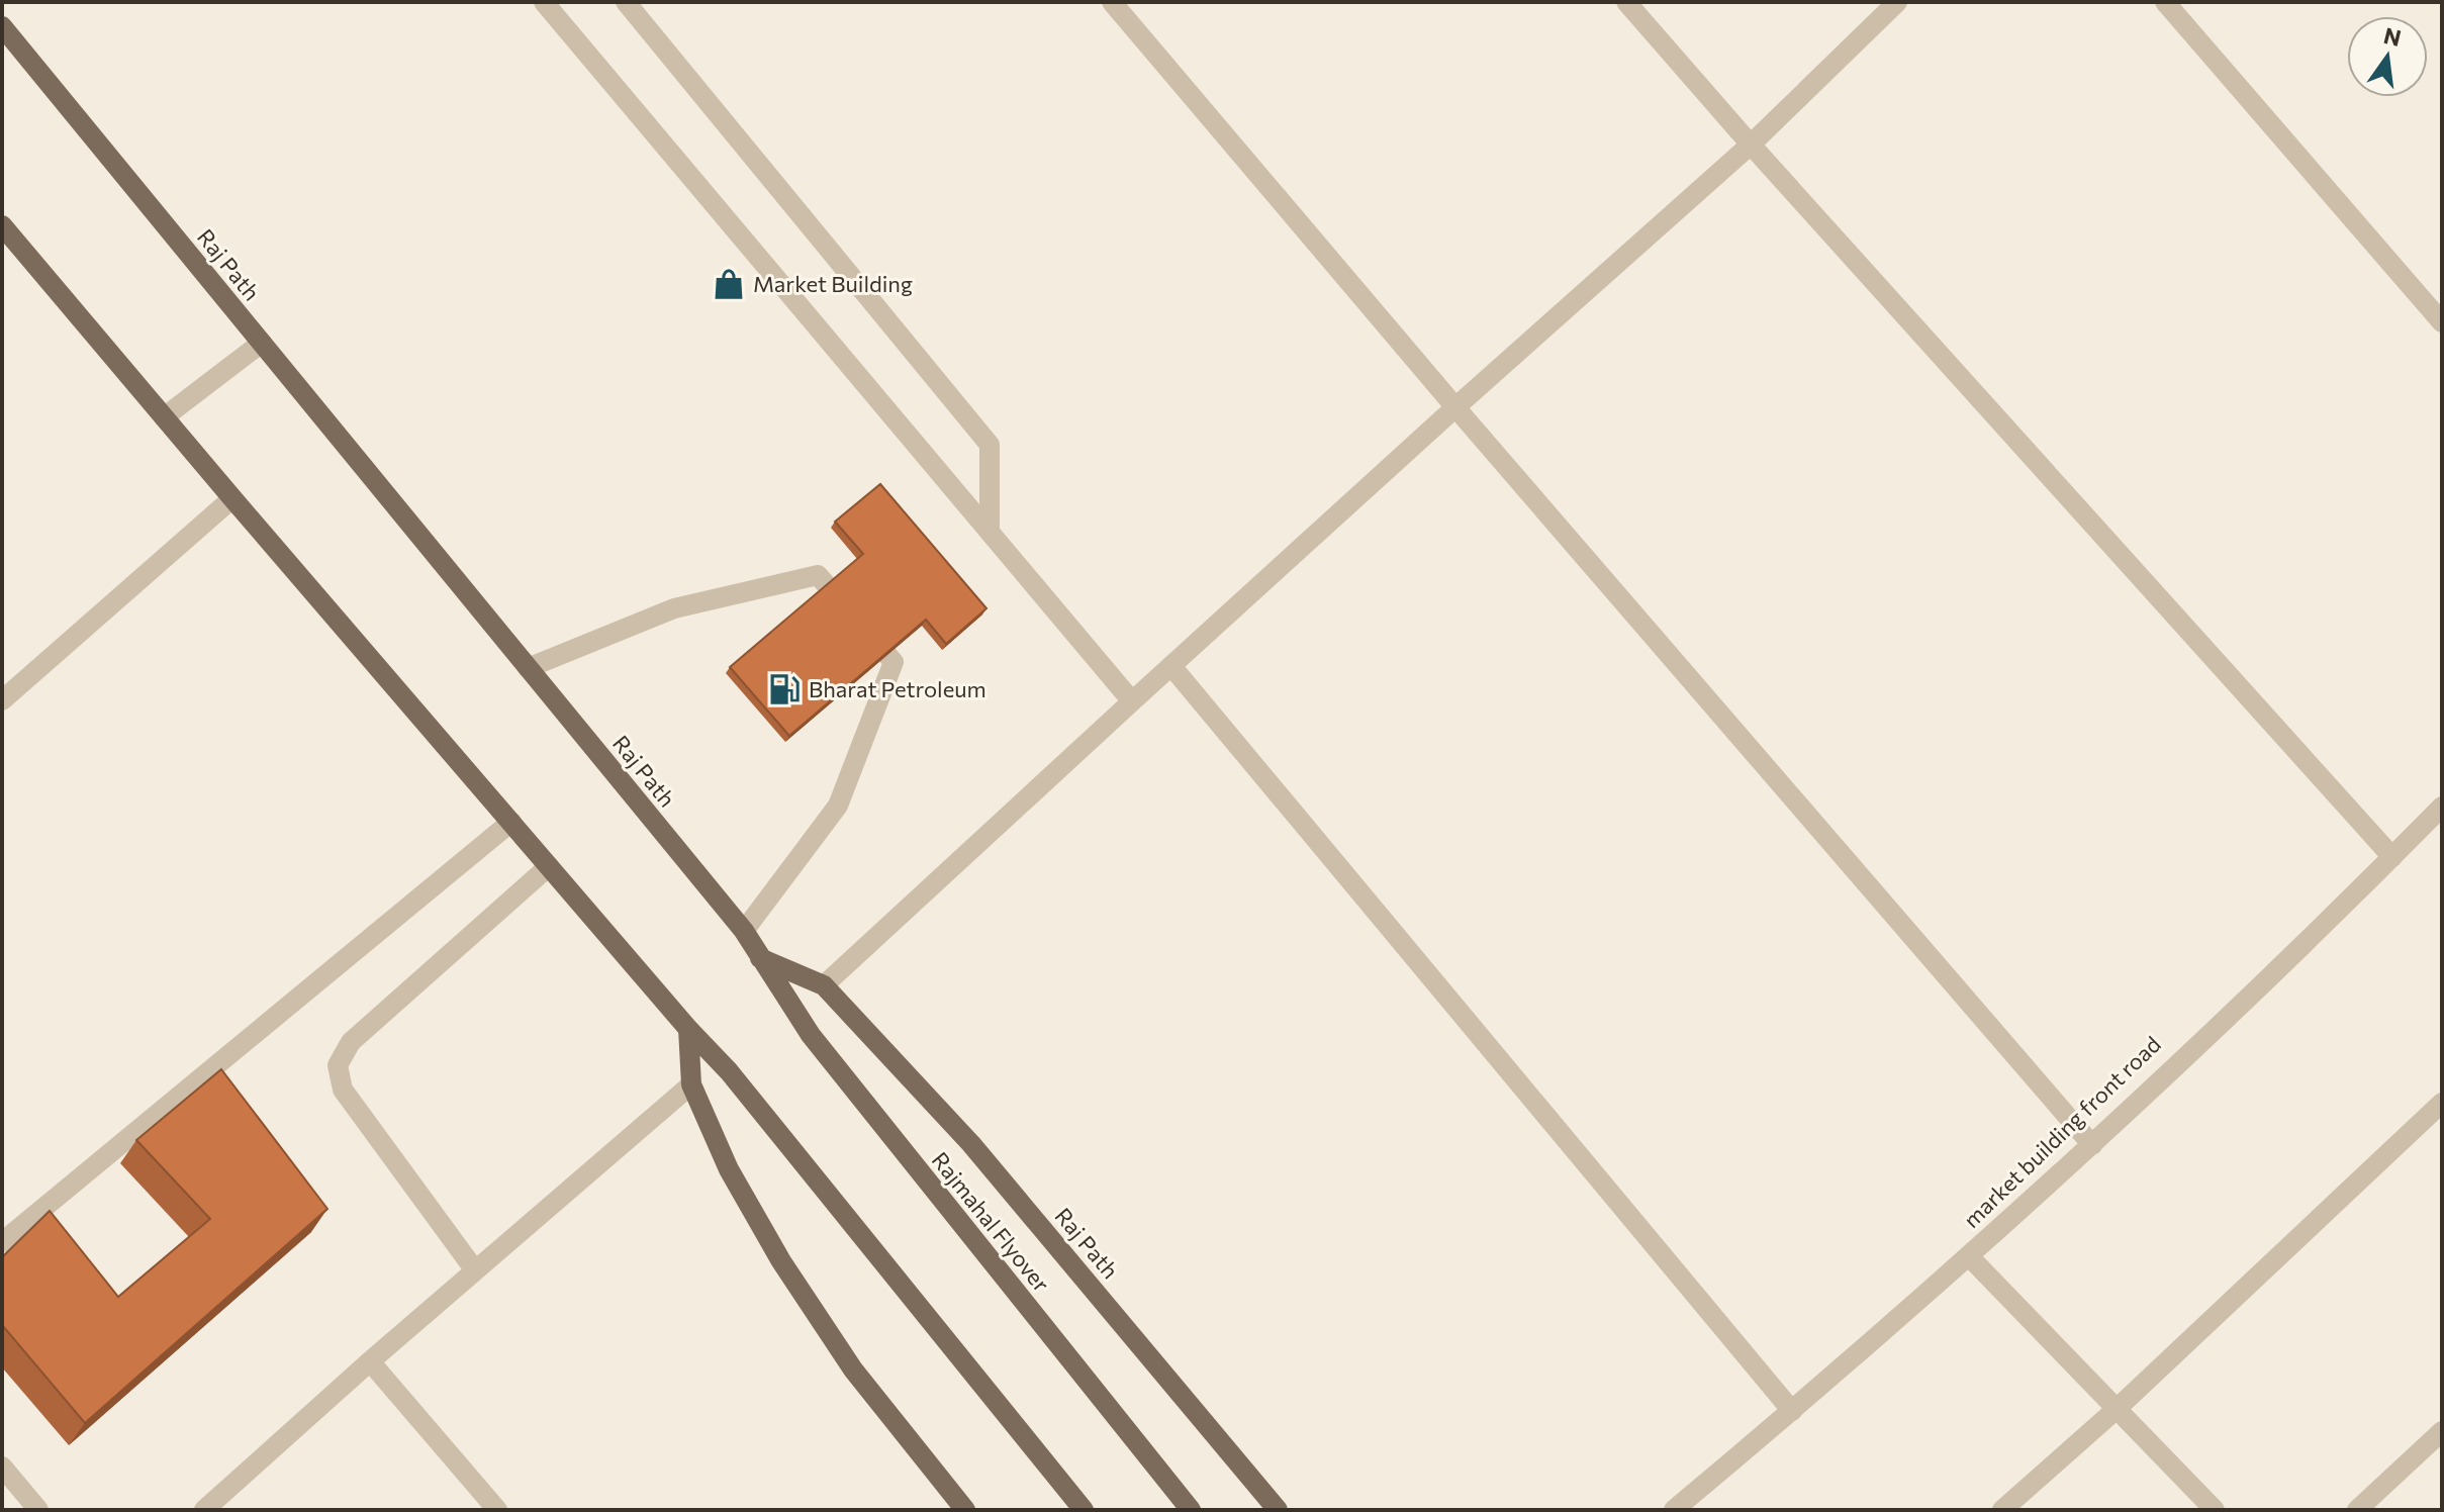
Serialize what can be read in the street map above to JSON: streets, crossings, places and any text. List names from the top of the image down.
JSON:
{
  "streets": {
    "main road": ["Raj Path", "Rajmahal Flyover"]
  },
  "crossings": [
    ["Raj Path", "Rajmahal Flyover"]
  ],
  "places": {
    "shop": ["Market Building"],
    "fuel station": ["Bharat Petroleum"]
  },
  "north": "top"
}
